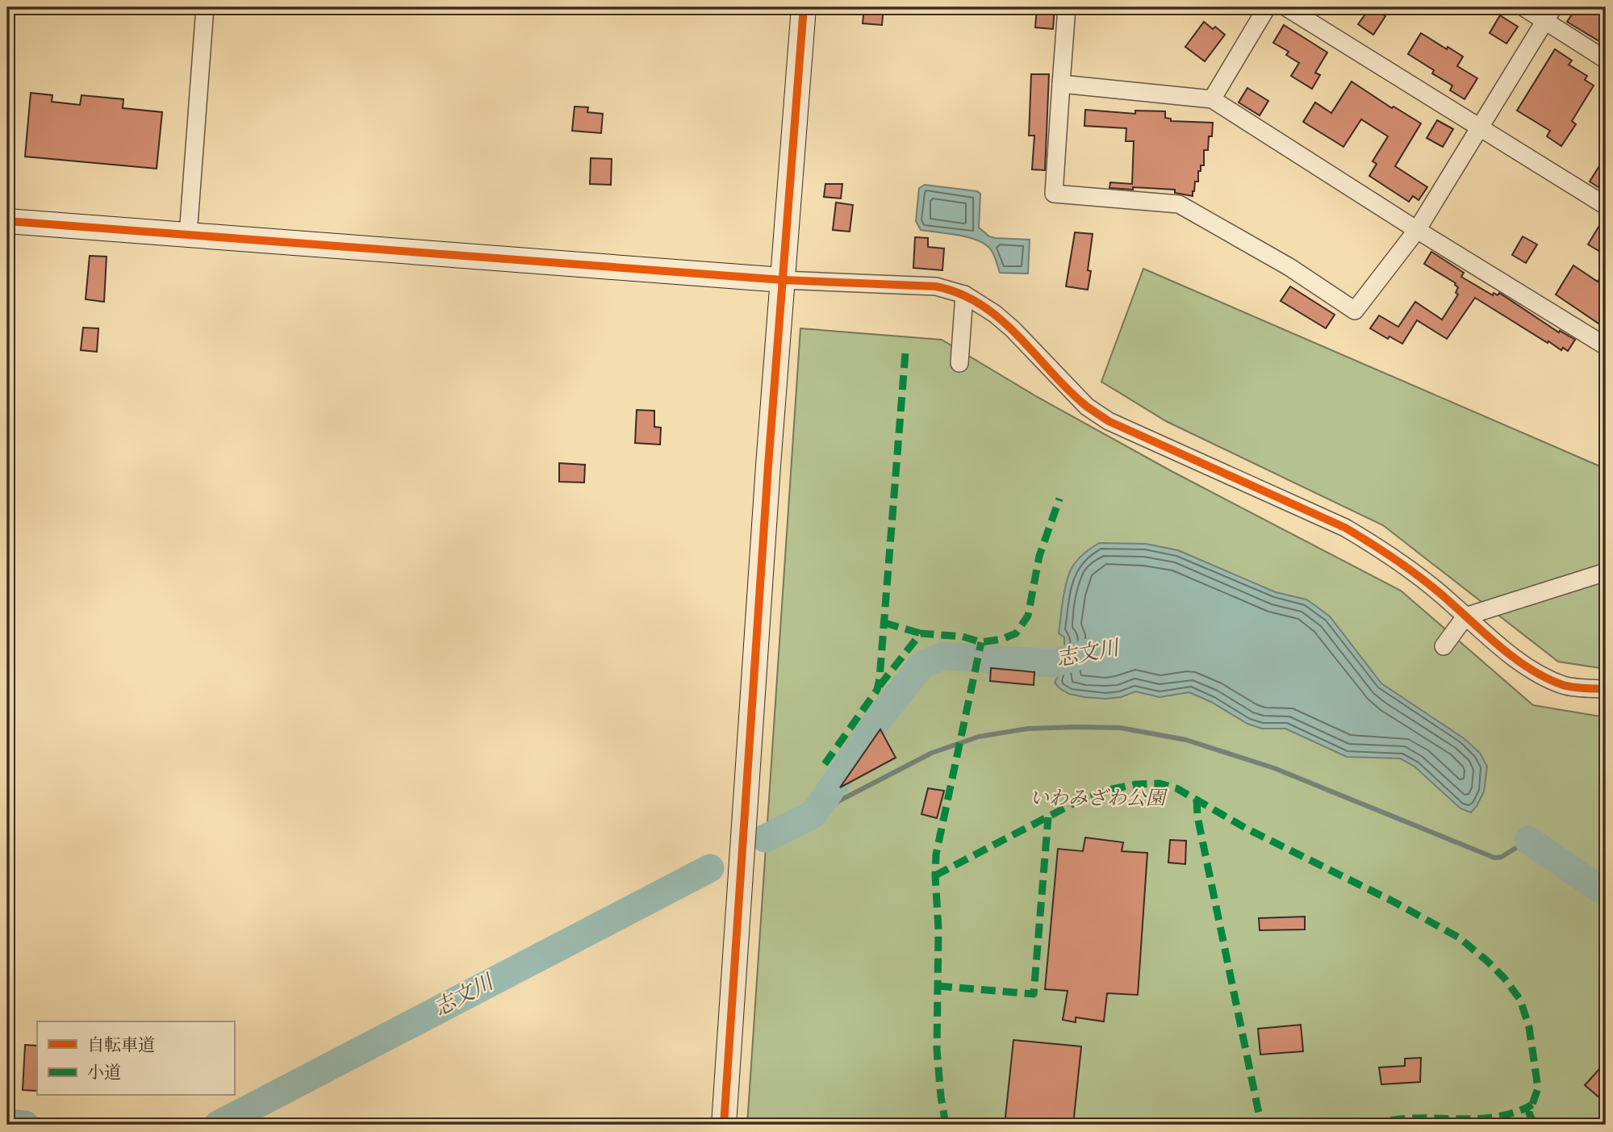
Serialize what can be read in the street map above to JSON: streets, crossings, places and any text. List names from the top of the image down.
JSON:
{
  "water": ["志文川"],
  "parks": ["いわみざわ公園"],
  "legend": ["自転車道", "小道"]
}
